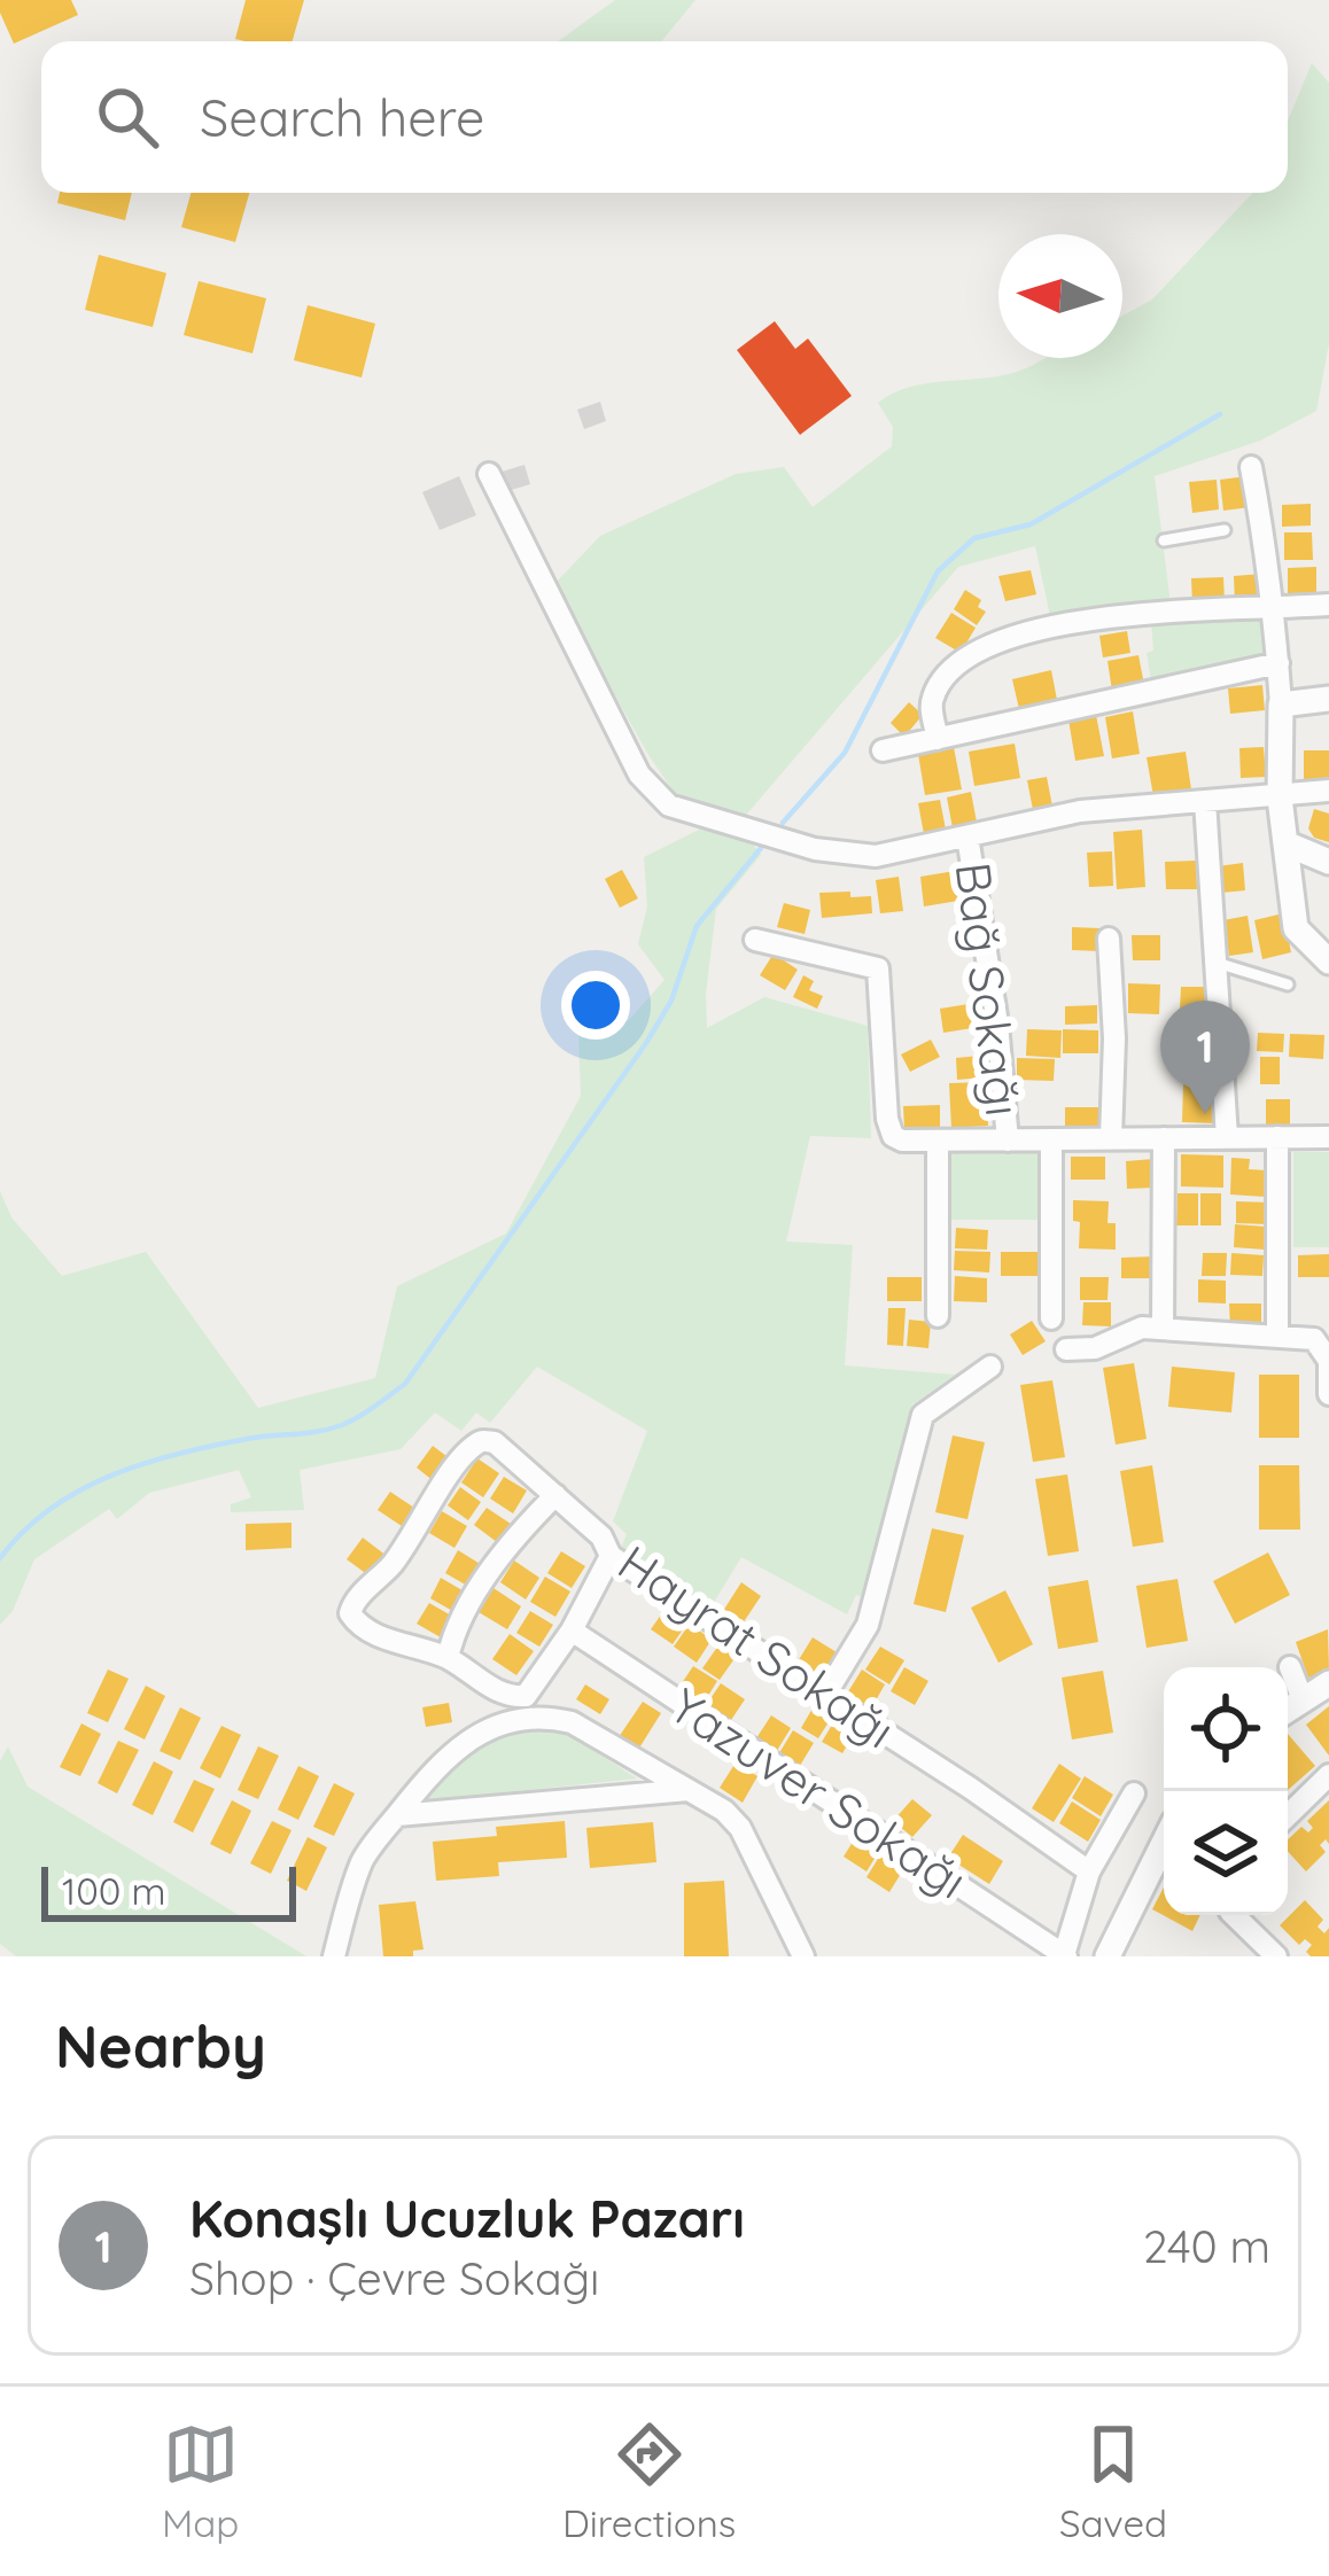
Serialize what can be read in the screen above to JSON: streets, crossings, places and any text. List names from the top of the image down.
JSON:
{
  "streets": {
    "street": ["Bağ Sokağı", "Hayrat Sokağı", "Yazuver Sokağı"]
  },
  "scale_bar": "100 m",
  "north": "left",
  "page": {
    "search": "Search here",
    "pins": "1",
    "scale": "100 m",
    "heading": "Nearby",
    "list": [
      {
        "mark": "1",
        "name": "Konaşlı Ucuzluk Pazarı",
        "note": "Shop · Çevre Sokağı",
        "value": "240 m"
      }
    ],
    "nav": ["Map", "Directions", "Saved"]
  }
}
